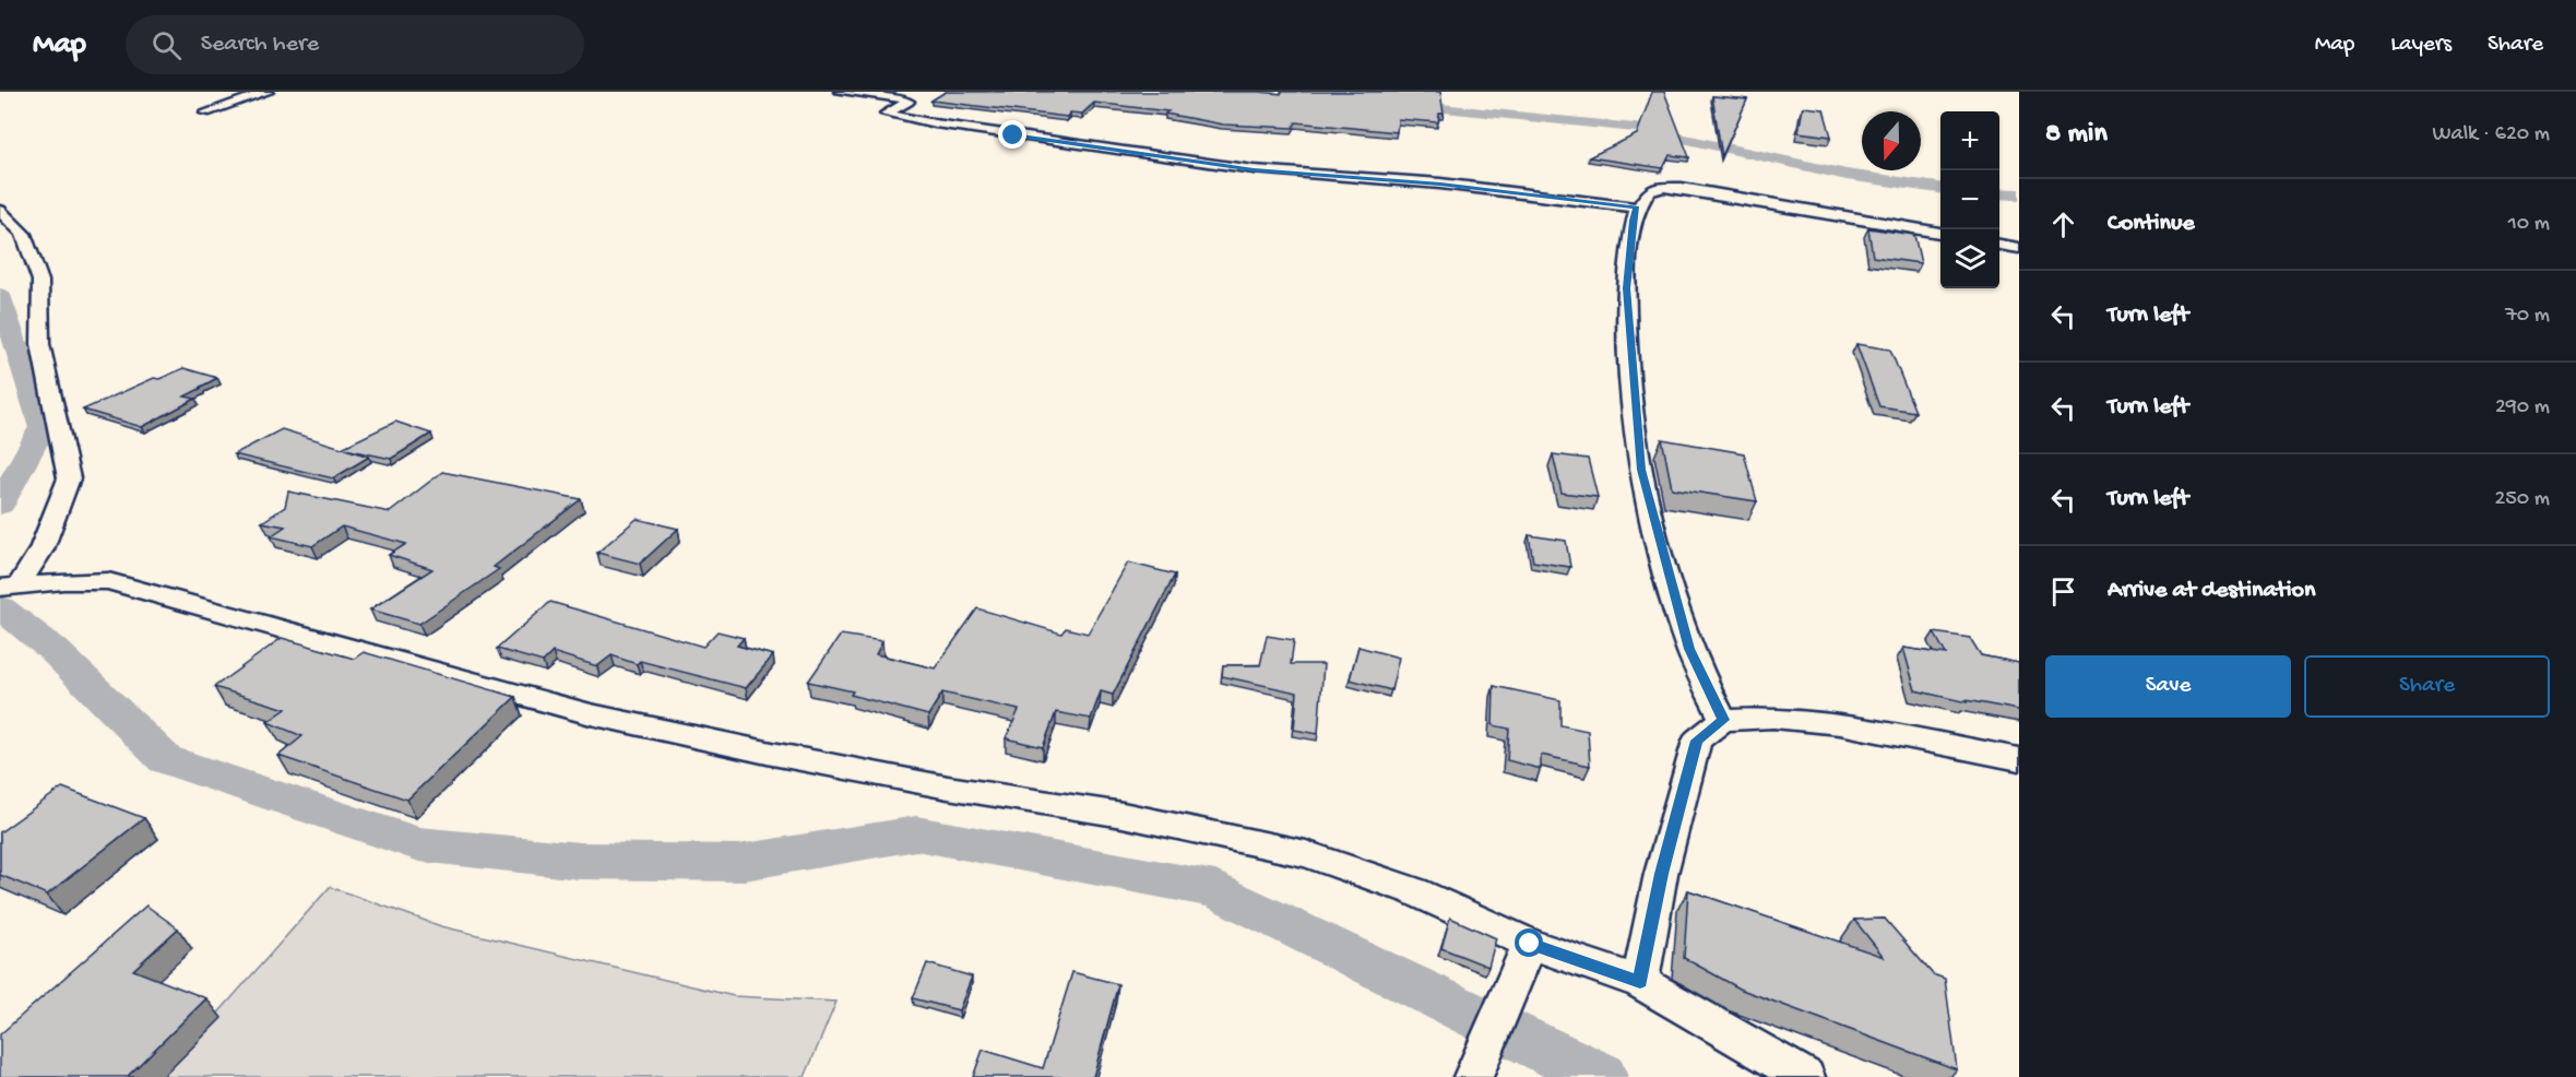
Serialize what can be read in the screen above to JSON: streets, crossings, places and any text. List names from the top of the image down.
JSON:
{
  "north": "bottom",
  "page": {
    "header": "Map",
    "search": "Search here",
    "nav": ["Map", "Layers", "Share"],
    "heading": ["8 min", "Walk · 620 m"],
    "map_buttons": ["+", "−"],
    "list": [
      ["Continue", "10 m"],
      ["Turn left", "70 m"],
      ["Turn left", "290 m"],
      ["Turn left", "250 m"],
      "Arrive at destination"
    ],
    "buttons": ["Save", "Share"]
  }
}
